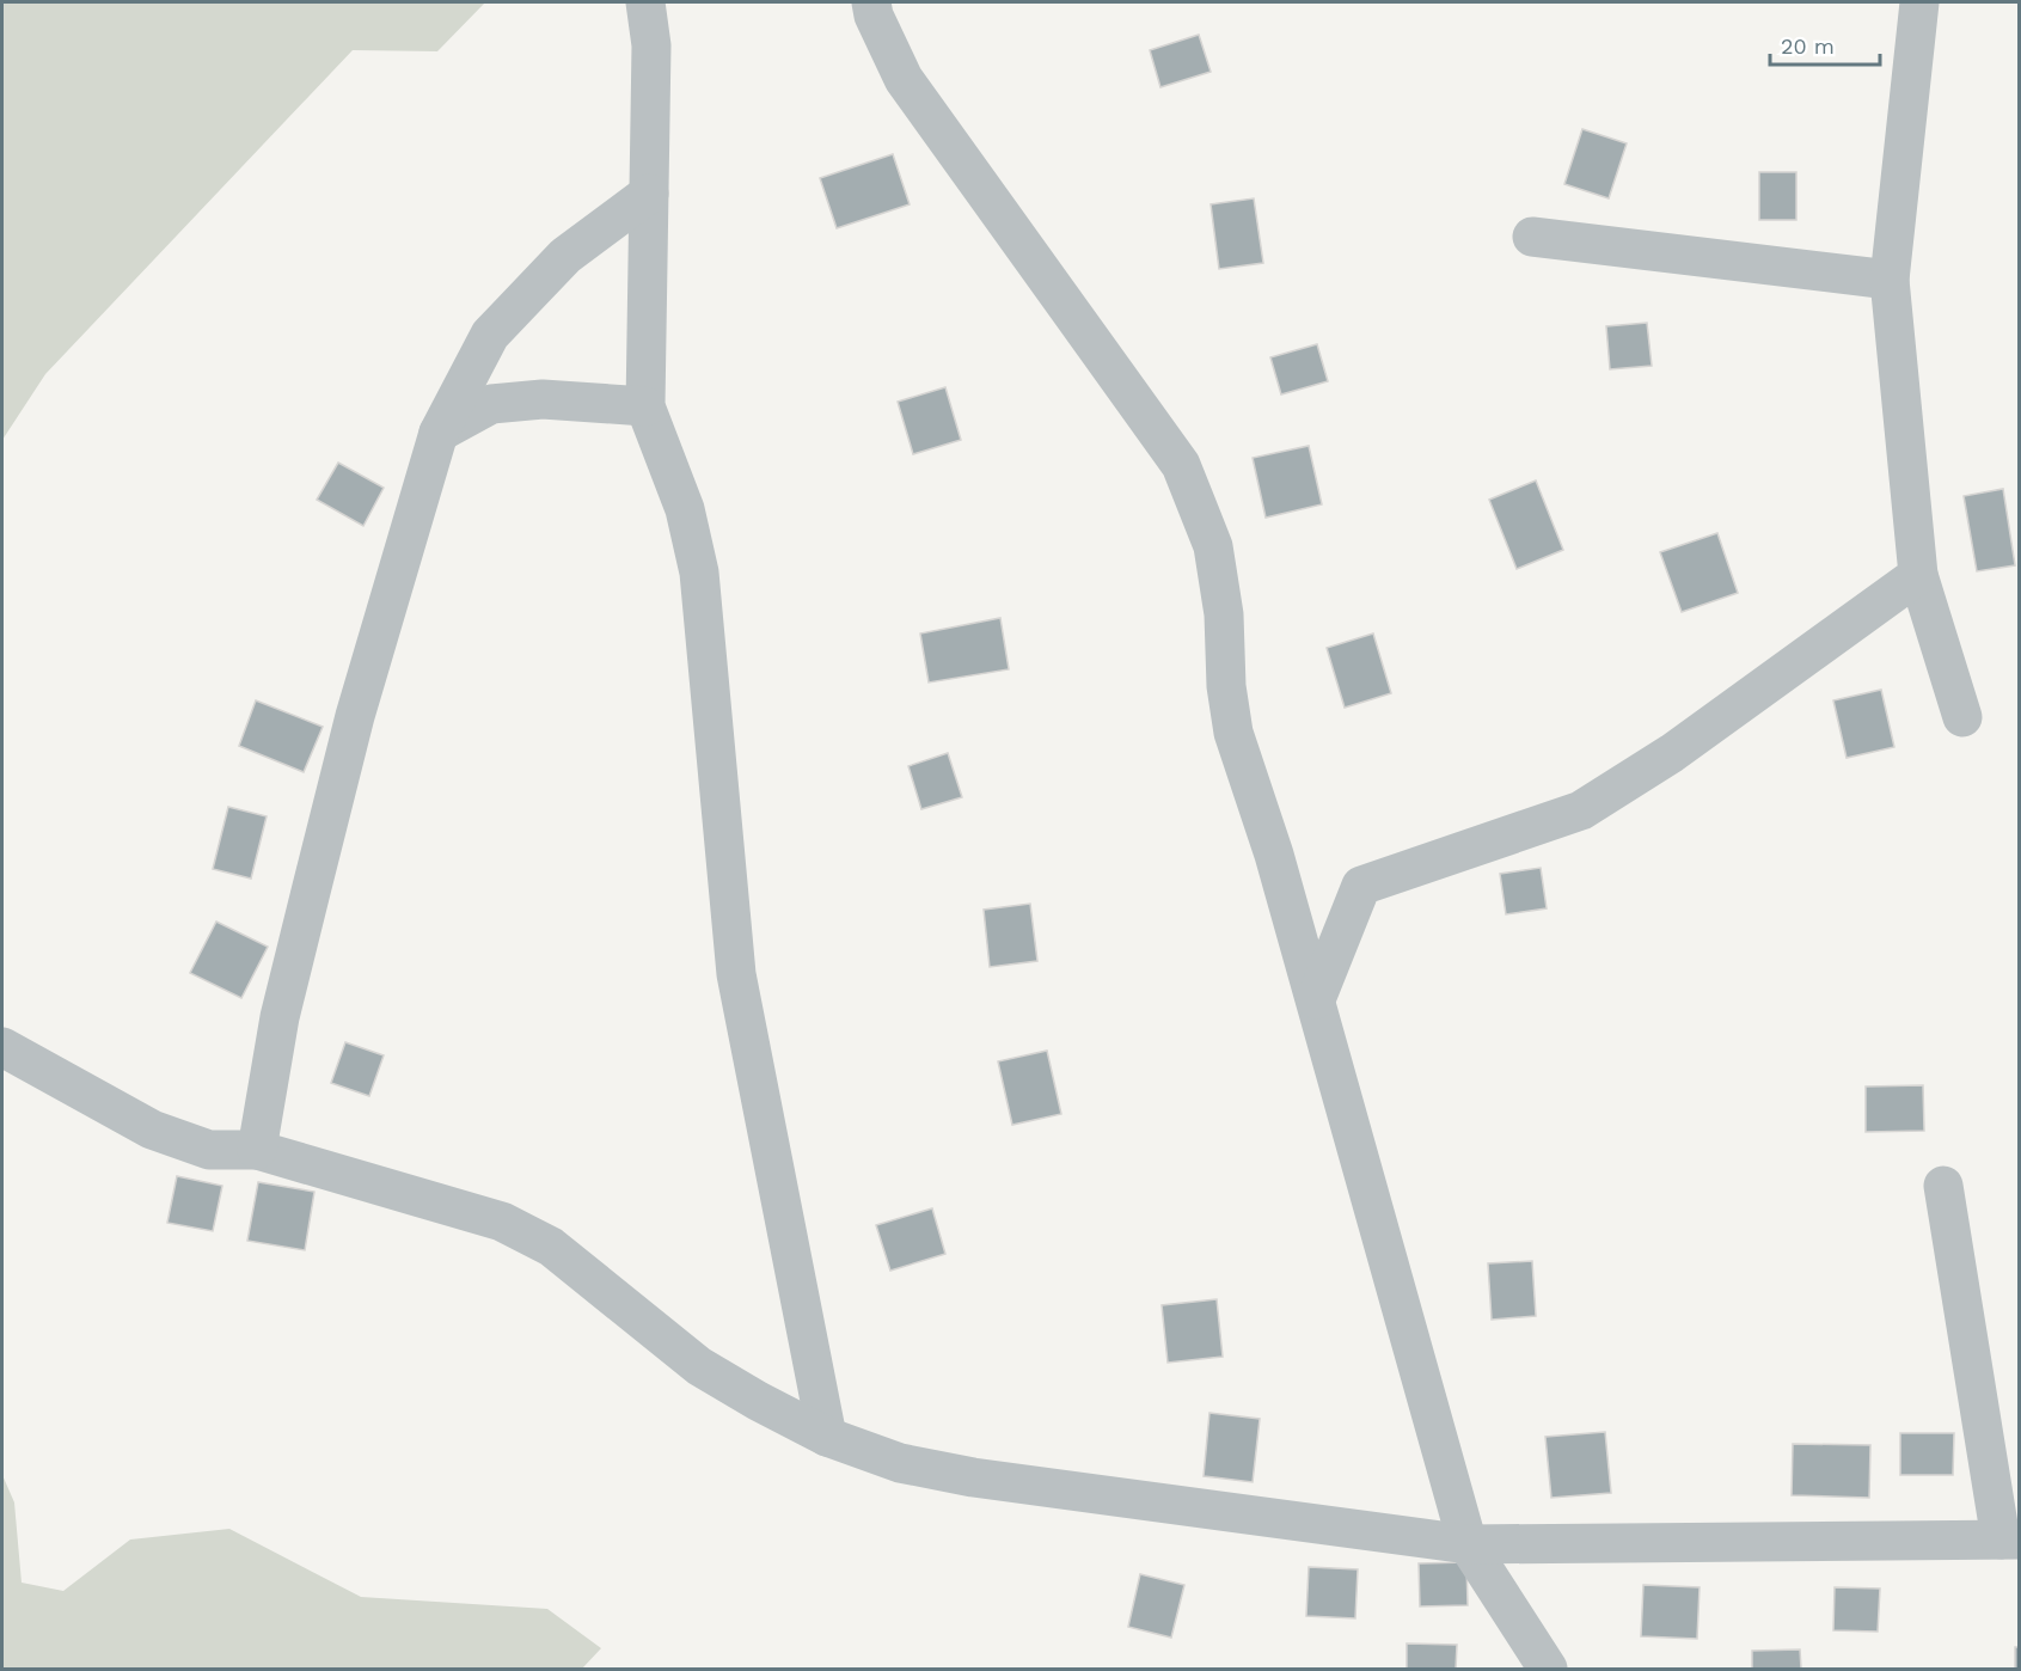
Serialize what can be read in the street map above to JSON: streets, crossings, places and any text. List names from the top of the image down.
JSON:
{
  "scale_bar": "20 m"
}
